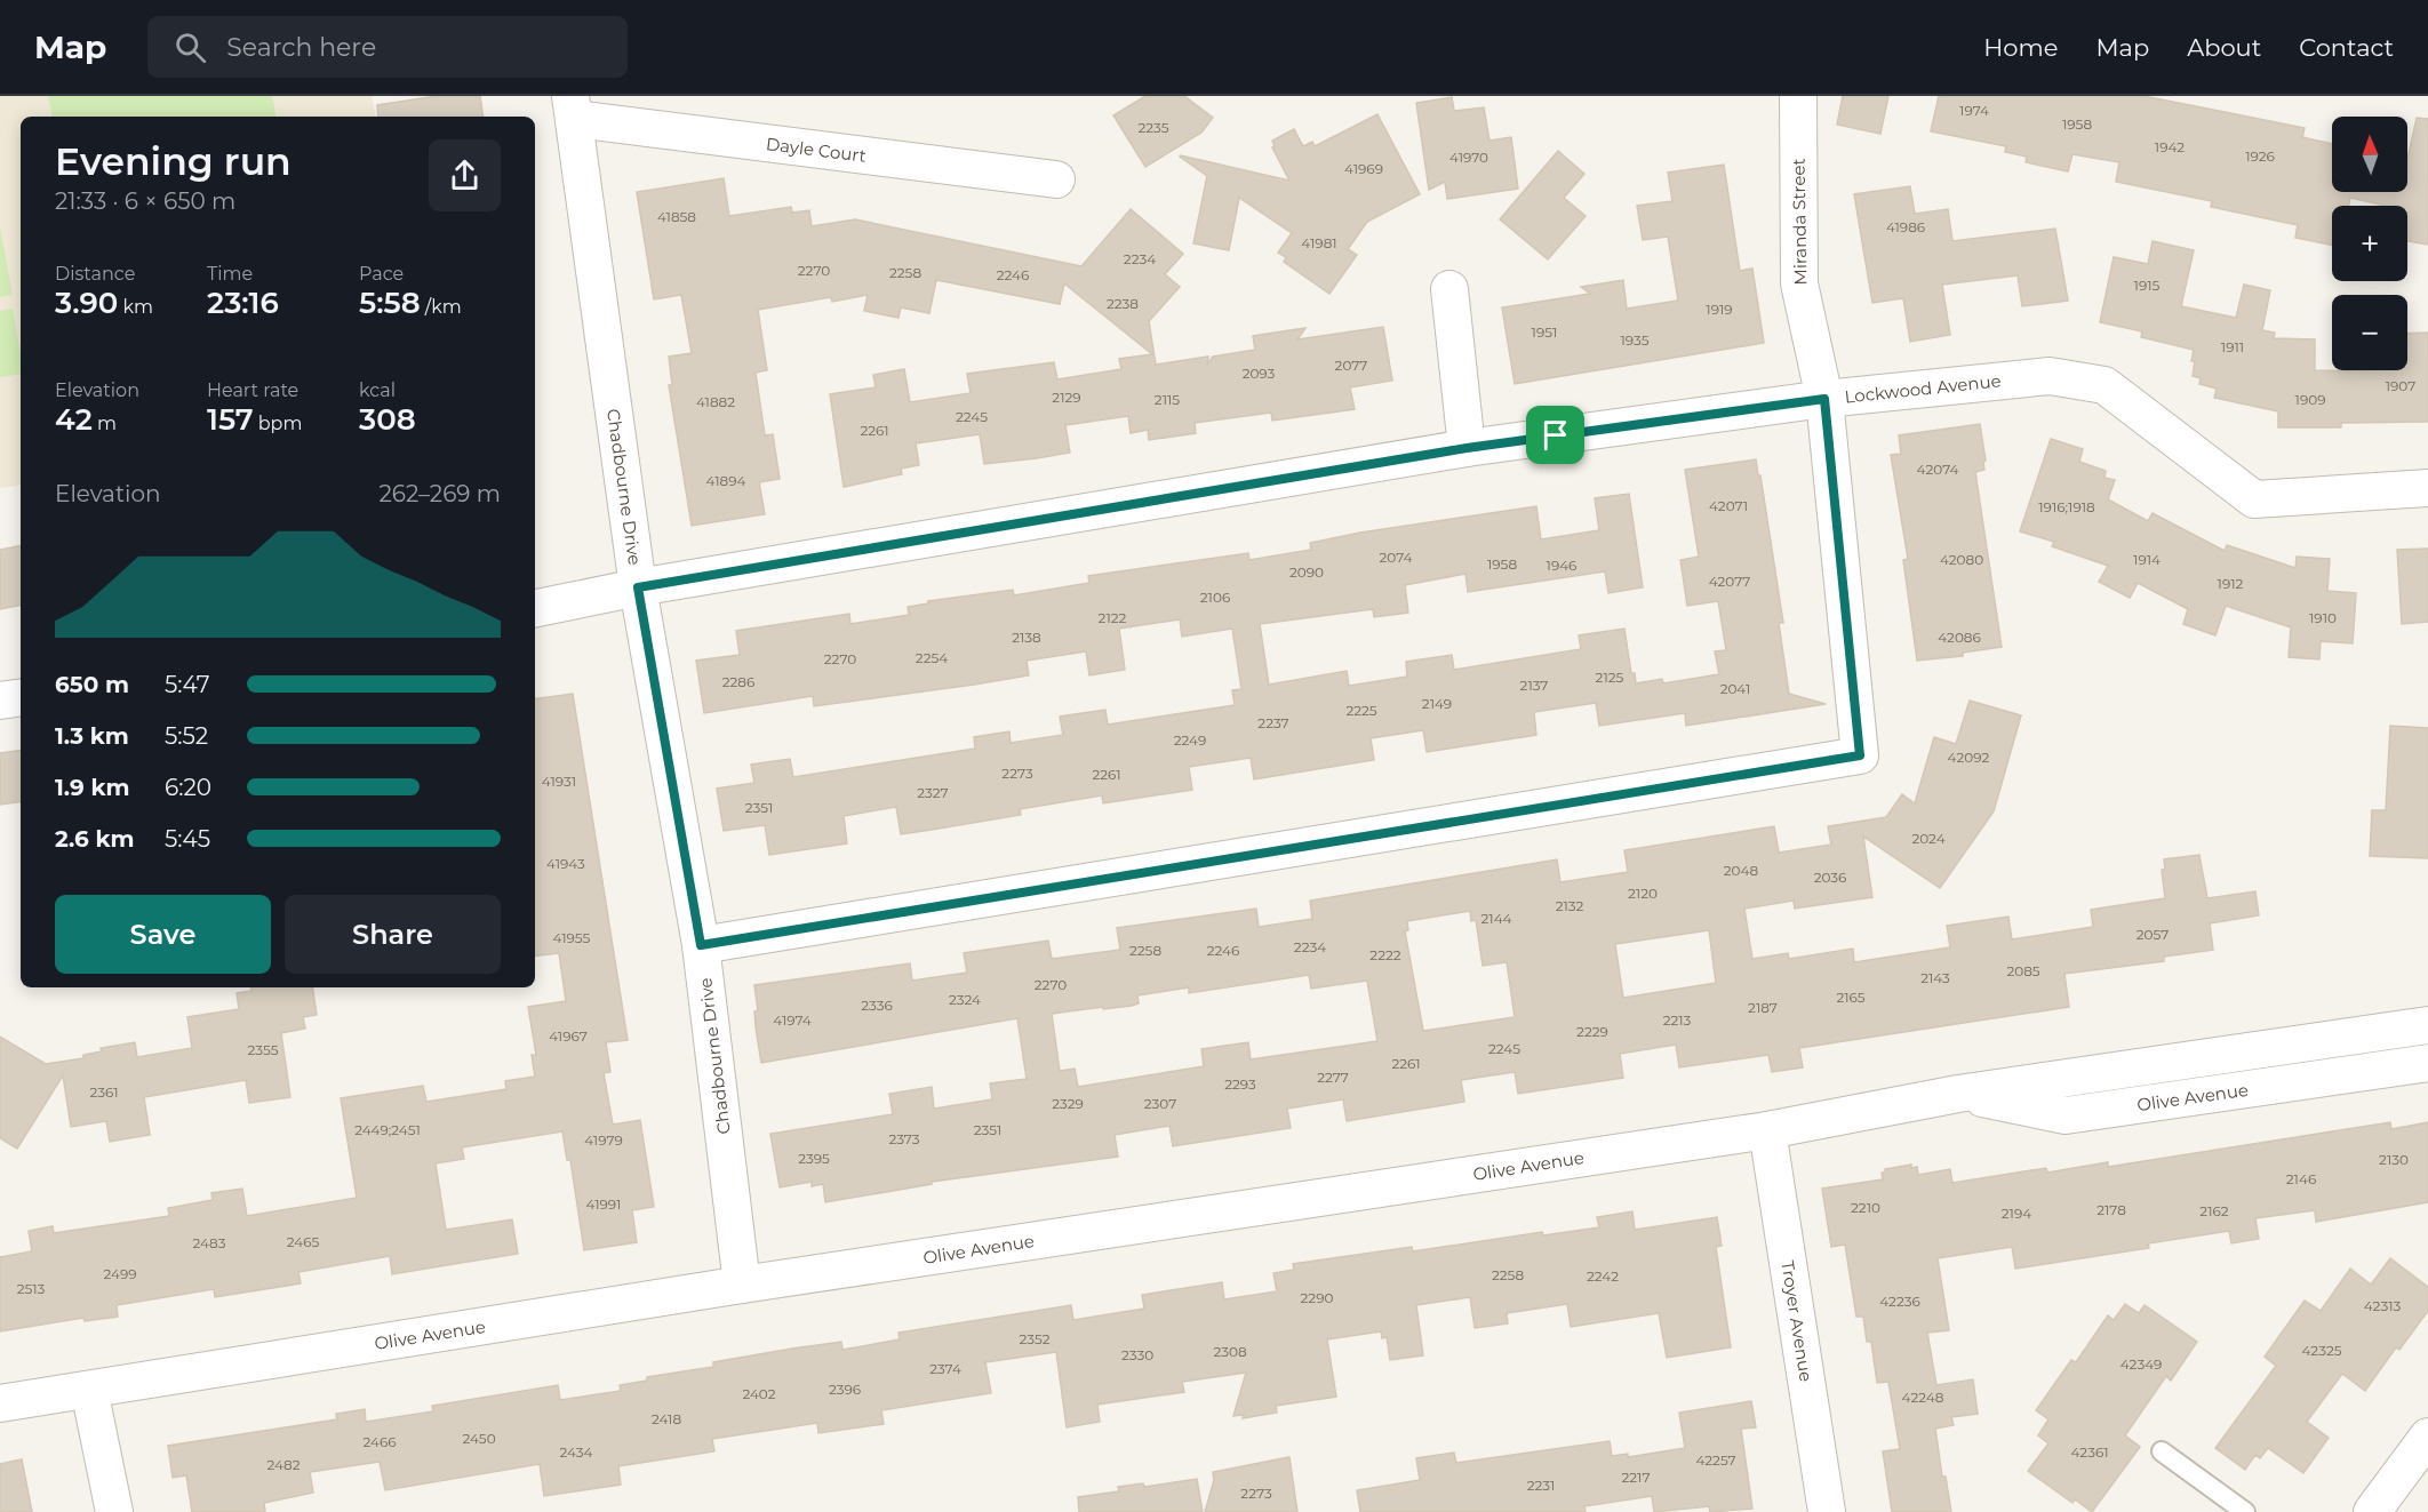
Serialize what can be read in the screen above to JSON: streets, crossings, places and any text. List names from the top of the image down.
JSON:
{
  "streets": {
    "street": [
      "Dayle Court",
      "Miranda Street",
      "Lockwood Avenue",
      "Chadbourne Drive",
      "Olive Avenue",
      "Troyer Avenue"
    ]
  },
  "crossings": [
    ["Dayle Court", "Chadbourne Drive"],
    ["Miranda Street", "Lockwood Avenue"],
    ["Miranda Street", "Chadbourne Drive"],
    ["Lockwood Avenue", "Chadbourne Drive"],
    ["Chadbourne Drive", "Olive Avenue"],
    ["Olive Avenue", "Troyer Avenue"]
  ],
  "house_numbers": [
    "1974",
    "1958",
    "2235",
    "1942",
    "1926",
    "41970",
    "41969",
    "41858",
    "41986",
    "41981",
    "2234",
    "2270",
    "2258",
    "2246",
    "1915",
    "2238",
    "1919",
    "1951",
    "1935",
    "1911",
    "2077",
    "2093",
    "1907",
    "2129",
    "2115",
    "1909",
    "41882",
    "2245",
    "2261",
    "42074",
    "41894",
    "42071",
    "1916;1918",
    "2074",
    "42080",
    "1914",
    "1958",
    "1946",
    "2090",
    "42077",
    "1912",
    "2106",
    "2122",
    "1910",
    "2138",
    "42086",
    "2254",
    "2270",
    "2125",
    "2286",
    "2137",
    "2041",
    "2149",
    "2225",
    "2237",
    "2249",
    "42092",
    "2273",
    "2261",
    "41931",
    "2327",
    "2351",
    "2024",
    "41943",
    "2048",
    "2036",
    "2120",
    "2132",
    "2144",
    "2057",
    "41955",
    "2234",
    "2258",
    "2246",
    "2222",
    "2085",
    "2143",
    "2270",
    "2165",
    "2324",
    "2336",
    "2187",
    "41974",
    "2213",
    "2229",
    "41967",
    "2245",
    "2355",
    "2261",
    "2277",
    "2293",
    "2361",
    "2329",
    "2307",
    "2449;2451",
    "2351",
    "2373",
    "41979",
    "2395",
    "2130",
    "2146",
    "41991",
    "2210",
    "2178",
    "2162",
    "2194",
    "2465",
    "2483",
    "2499",
    "2258",
    "2242",
    "2513",
    "2290",
    "42236",
    "42313",
    "2352",
    "42325",
    "2308",
    "2330",
    "42349",
    "2374",
    "2396",
    "2402",
    "42248",
    "2418",
    "2450",
    "2466",
    "2434",
    "42361",
    "42257",
    "2482",
    "2217",
    "2231",
    "2273"
  ],
  "north": "top",
  "page": {
    "header": "Map",
    "search": "Search here",
    "nav": [
      "Home",
      "Map",
      "About",
      "Contact"
    ],
    "map_buttons": ["+", "−"],
    "heading": ["Evening run", "21:33 · 6 × 650 m"],
    "stats": [
      ["Distance", "3.90 km"],
      ["Time", "23:16"],
      ["Pace", "5:58 /km"],
      ["Elevation", "42 m"],
      ["Heart rate", "157 bpm"],
      ["kcal", "308"]
    ],
    "chart": ["Elevation", "262–269 m"],
    "list": [
      {
        "name": "650 m",
        "note": "5:47"
      },
      {
        "name": "1.3 km",
        "note": "5:52"
      },
      {
        "name": "1.9 km",
        "note": "6:20"
      },
      {
        "name": "2.6 km",
        "note": "5:45"
      }
    ],
    "buttons": ["Save", "Share"]
  }
}
